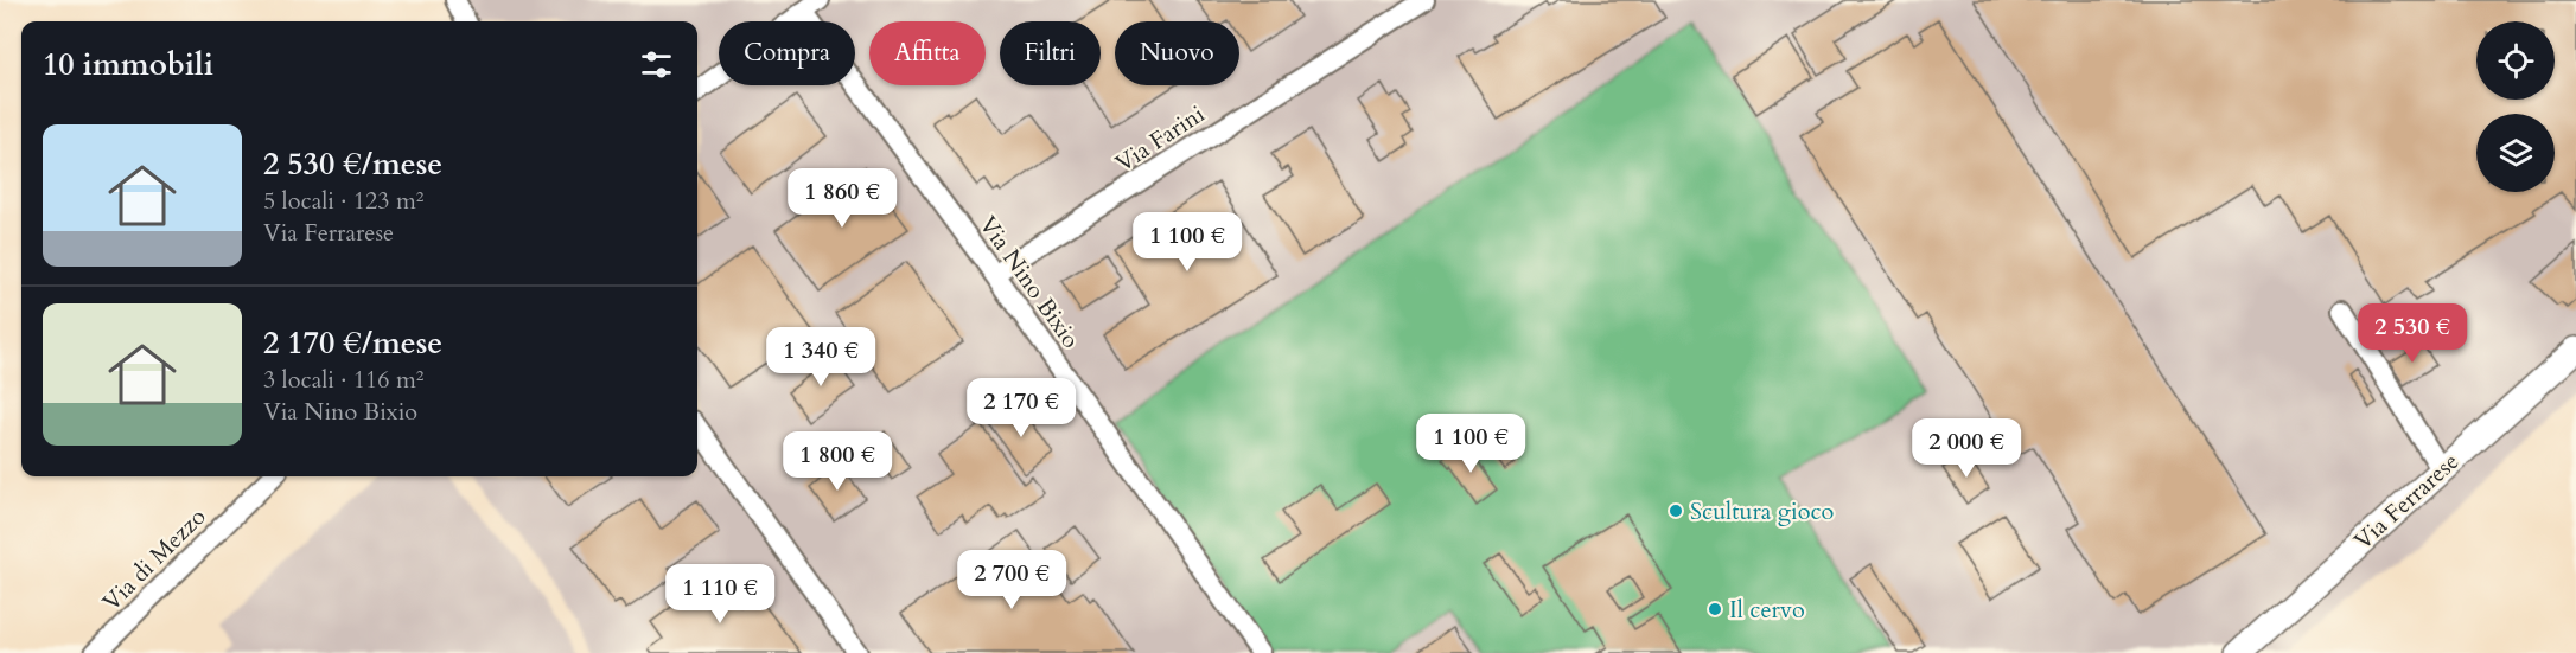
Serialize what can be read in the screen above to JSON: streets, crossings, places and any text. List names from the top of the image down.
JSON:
{
  "streets": {
    "main road": ["Via Ferrarese"],
    "street": ["Via Farini", "Via Nino Bixio", "Via di Mezzo"]
  },
  "crossings": [
    ["Via Farini", "Via Nino Bixio"]
  ],
  "places": ["Scultura gioco", "Il cervo"],
  "page": {
    "chip": [
      "Compra",
      "Affitta",
      "Filtri",
      "Nuovo"
    ],
    "heading": "10 immobili",
    "list": [
      {
        "name": "2 530 €/mese",
        "note": "5 locali · 123 m² · Via Ferrarese"
      },
      {
        "name": "2 170 €/mese",
        "note": "3 locali · 116 m² · Via Nino Bixio"
      }
    ],
    "price": [
      "1 860 €",
      "1 100 €",
      "2 530 €",
      "1 340 €",
      "2 170 €",
      "1 100 €",
      "2 000 €",
      "1 800 €",
      "2 700 €",
      "1 110 €"
    ]
  }
}
